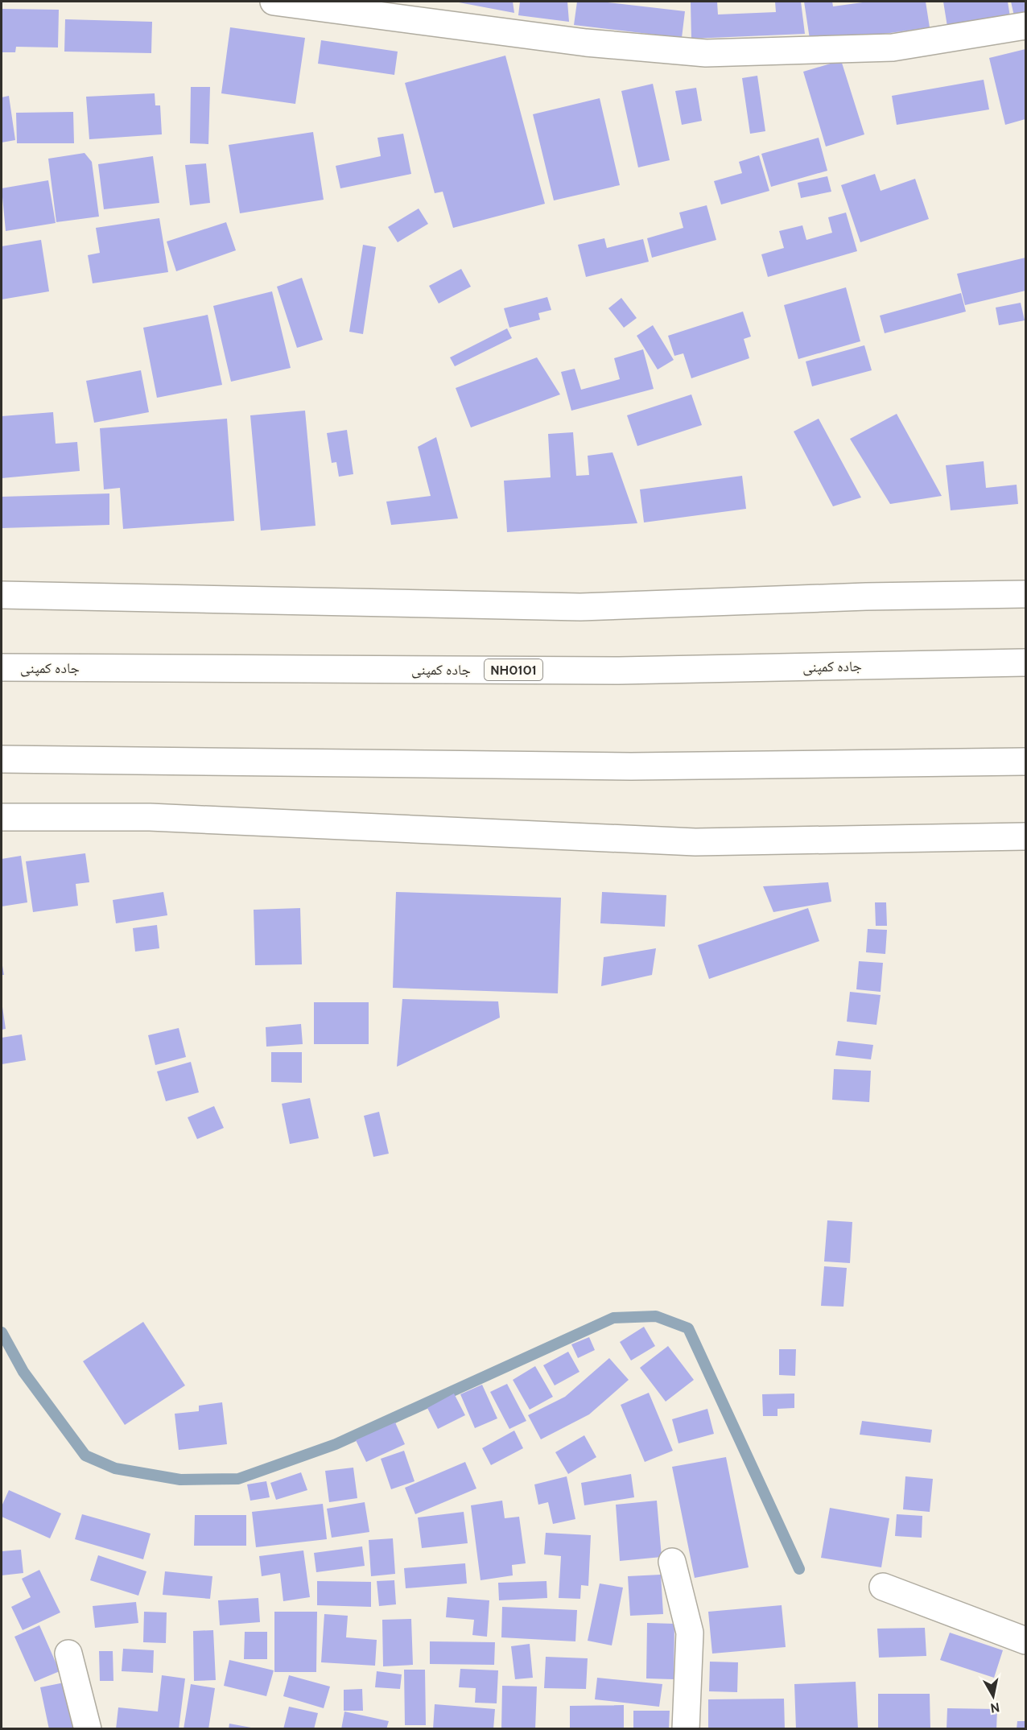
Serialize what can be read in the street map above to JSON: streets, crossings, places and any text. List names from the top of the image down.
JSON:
{
  "streets": {
    "main road": ["جاده کمپنی", "NH0101"]
  },
  "north": "bottom"
}
